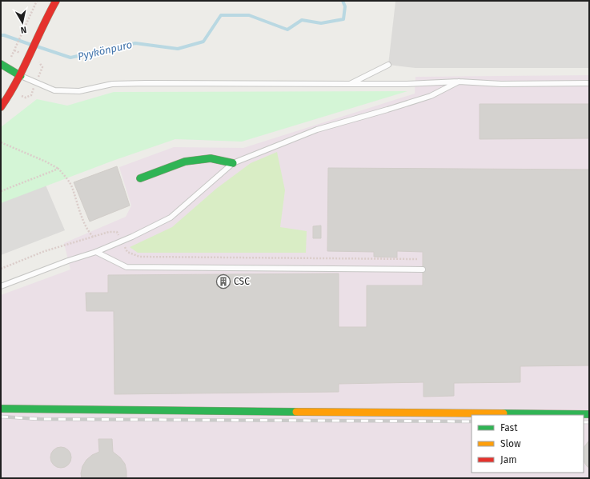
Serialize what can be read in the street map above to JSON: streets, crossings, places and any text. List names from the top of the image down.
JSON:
{
  "water": ["Pyykönpuro"],
  "places": {
    "building": ["CSC"]
  },
  "legend": ["Fast", "Slow", "Jam"],
  "north": "bottom"
}
